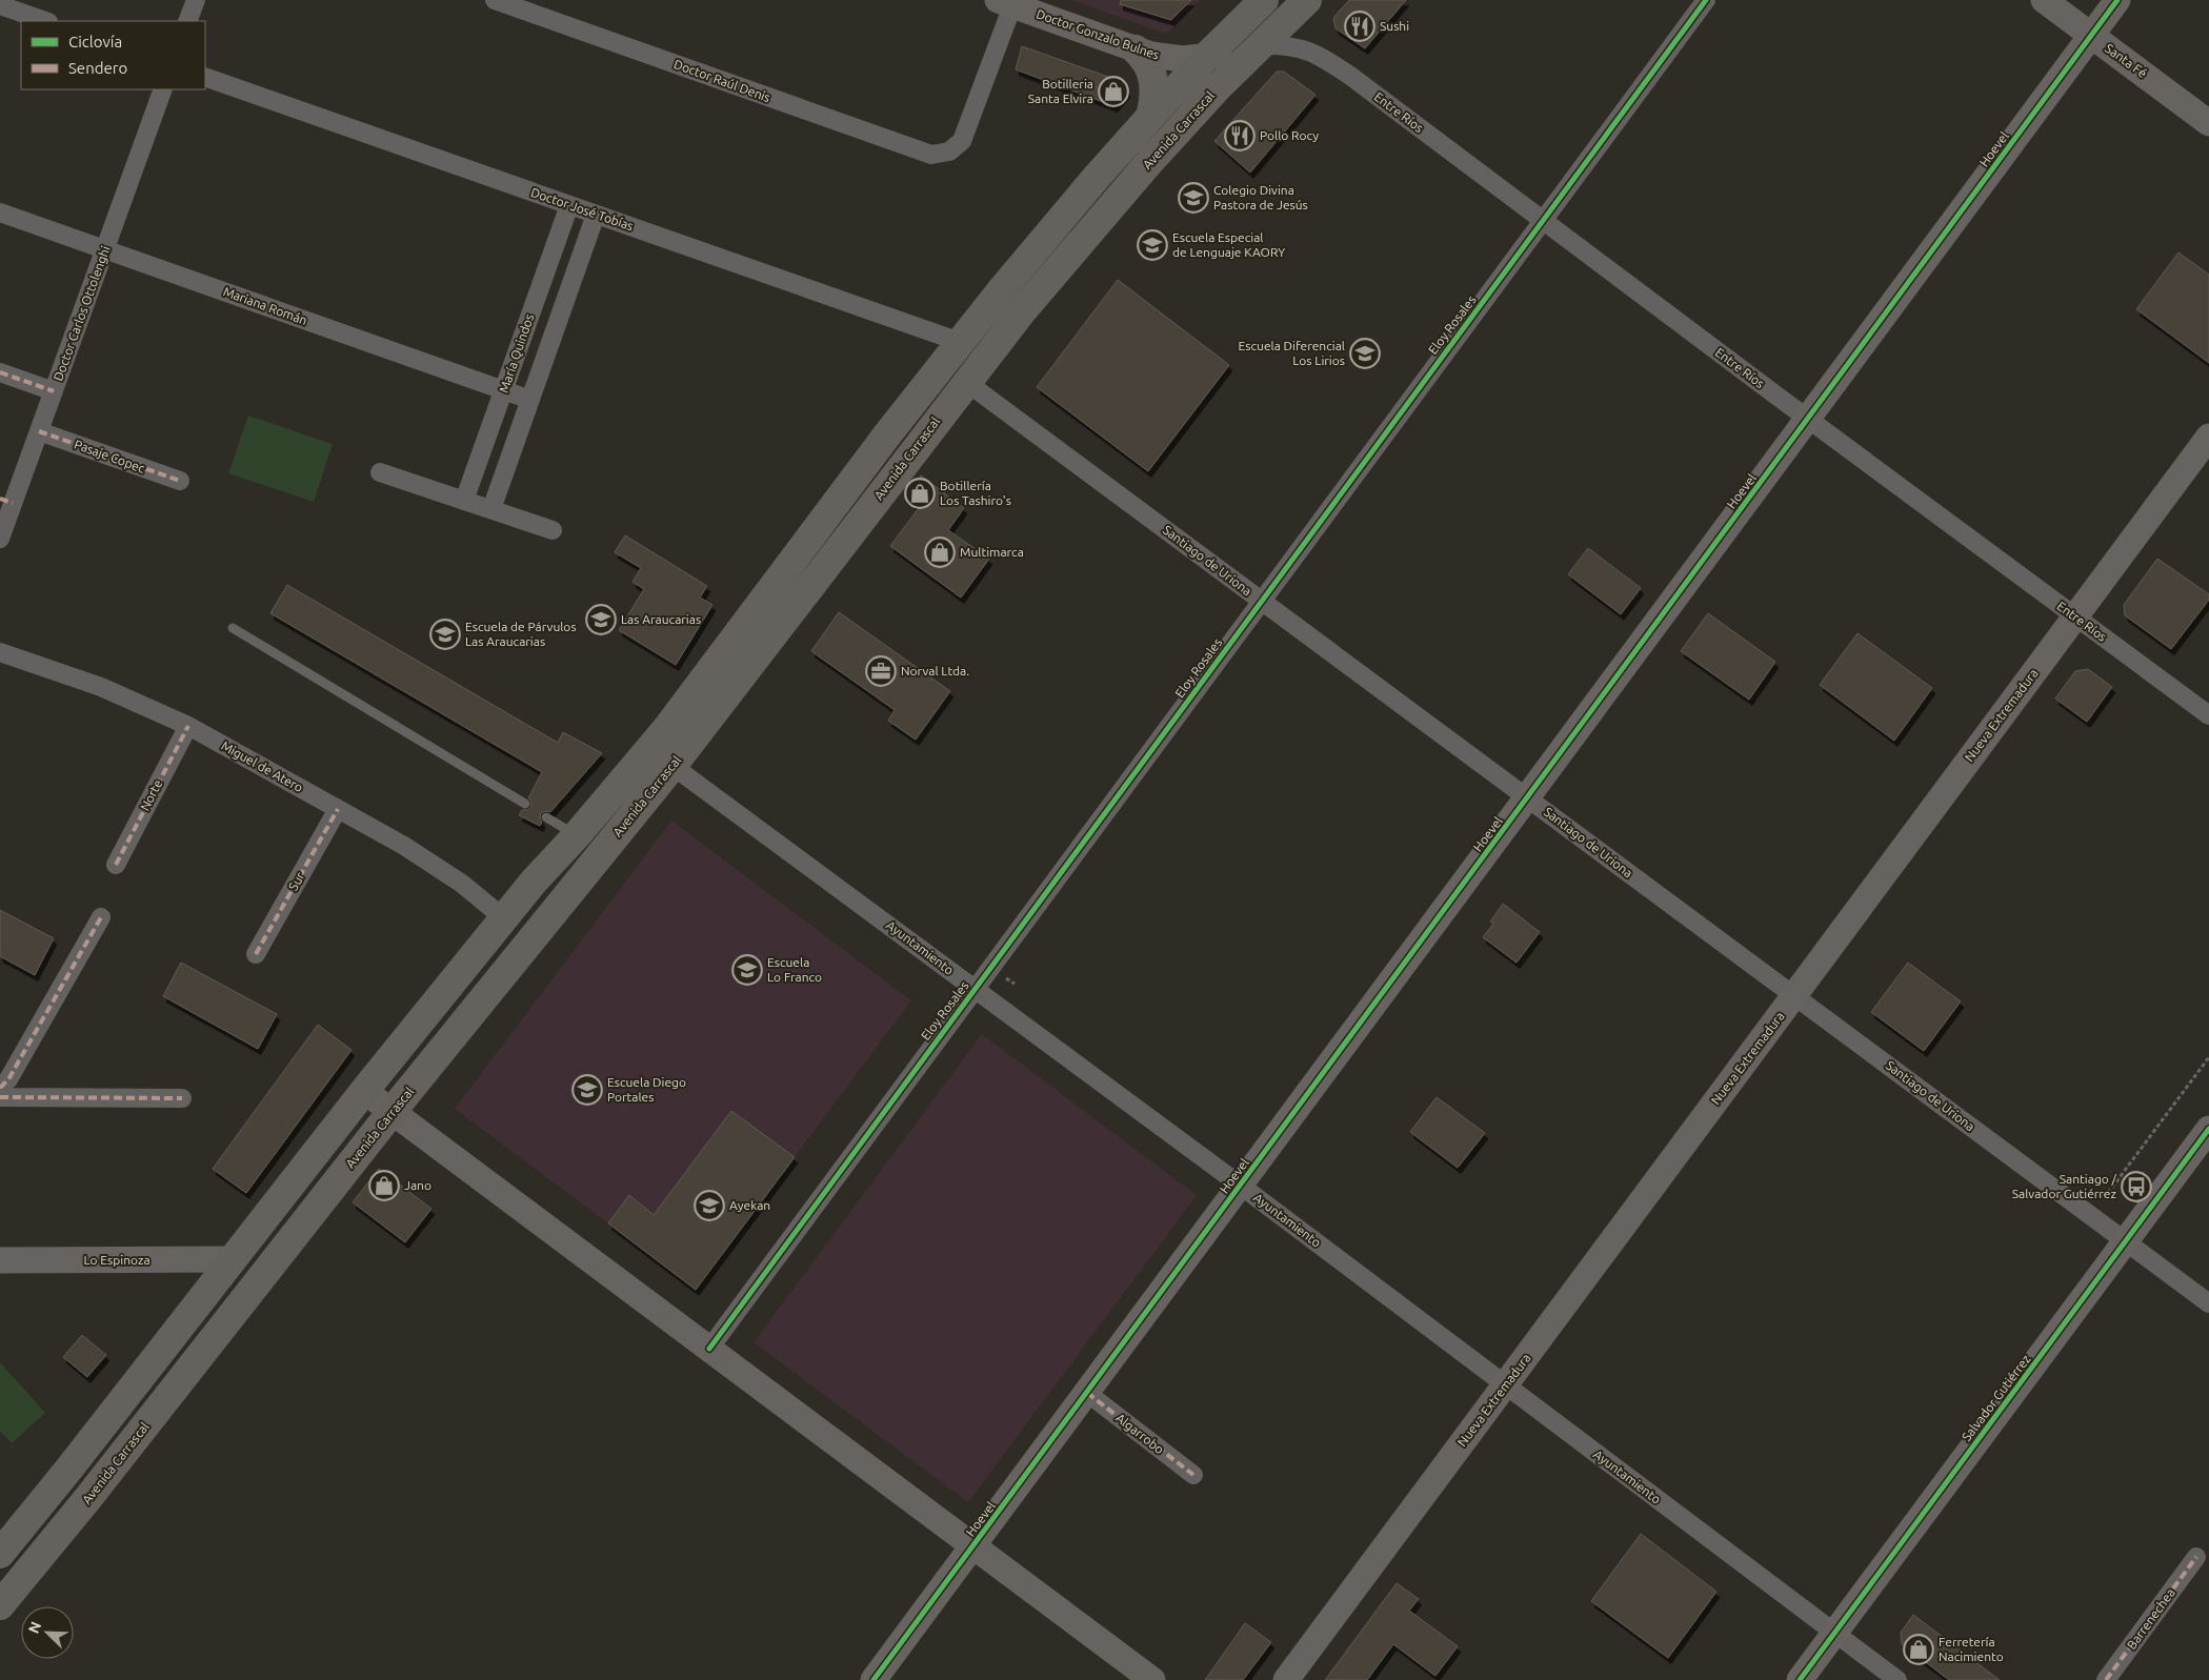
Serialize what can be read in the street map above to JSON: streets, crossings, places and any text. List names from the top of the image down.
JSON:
{
  "streets": {
    "main road": ["Avenida Carrascal"],
    "street": [
      "Doctor Gonzalo Bulnes",
      "Santa Fé",
      "Doctor Raúl Denis",
      "Entre Ríos",
      "Hoevel",
      "Doctor José Tobías",
      "Mariana Román",
      "Doctor Carlos Ottolenghi",
      "Eloy Rosales",
      "María Quindos",
      "Pasaje Copec",
      "Santiago de Uriona",
      "Nueva Extremadura",
      "Miguel de Atero",
      "Norte",
      "Sur",
      "Ayuntamiento",
      "Lo Espinoza",
      "Salvador Gutiérrez",
      "Algarrobo",
      "Barrenechea"
    ]
  },
  "crossings": [
    ["Doctor Gonzalo Bulnes", "Doctor Raúl Denis"],
    ["Doctor Gonzalo Bulnes", "Entre Ríos"],
    ["Doctor Gonzalo Bulnes", "Avenida Carrascal"],
    ["Santa Fé", "Hoevel"],
    ["Entre Ríos", "Avenida Carrascal"],
    ["Entre Ríos", "Hoevel"],
    ["Entre Ríos", "Eloy Rosales"],
    ["Entre Ríos", "Nueva Extremadura"],
    ["Avenida Carrascal", "Santiago de Uriona"],
    ["Avenida Carrascal", "Ayuntamiento"],
    ["Hoevel", "Santiago de Uriona"],
    ["Hoevel", "Ayuntamiento"],
    ["Hoevel", "Algarrobo"],
    ["Doctor José Tobías", "María Quindos"],
    ["Mariana Román", "Doctor Carlos Ottolenghi"],
    ["Mariana Román", "María Quindos"],
    ["Doctor Carlos Ottolenghi", "Pasaje Copec"],
    ["Eloy Rosales", "Santiago de Uriona"],
    ["Eloy Rosales", "Ayuntamiento"],
    ["Santiago de Uriona", "Nueva Extremadura"],
    ["Santiago de Uriona", "Salvador Gutiérrez"],
    ["Nueva Extremadura", "Ayuntamiento"],
    ["Miguel de Atero", "Norte"],
    ["Miguel de Atero", "Sur"],
    ["Ayuntamiento", "Salvador Gutiérrez"]
  ],
  "places": {
    "restaurant": ["Sushi", "Pollo Rocy"],
    "shop": [
      "Botilleria Santa Elvira",
      "Botillería Los Tashiro's",
      "Multimarca",
      "Jano",
      "Ferretería Nacimiento"
    ],
    "school or university": [
      "Colegio Divina Pastora de Jesús",
      "Escuela Especial de Lenguaje KAORY",
      "Escuela Diferencial Los Lirios",
      "Las Araucarias",
      "Escuela de Párvulos Las Araucarias",
      "Escuela Lo Franco",
      "Escuela Diego Portales",
      "Ayekan"
    ],
    "office": ["Norval Ltda."],
    "bus stop": ["Santiago / Salvador Gutiérrez"]
  },
  "legend": ["Ciclovía", "Sendero"],
  "north": "top left"
}
